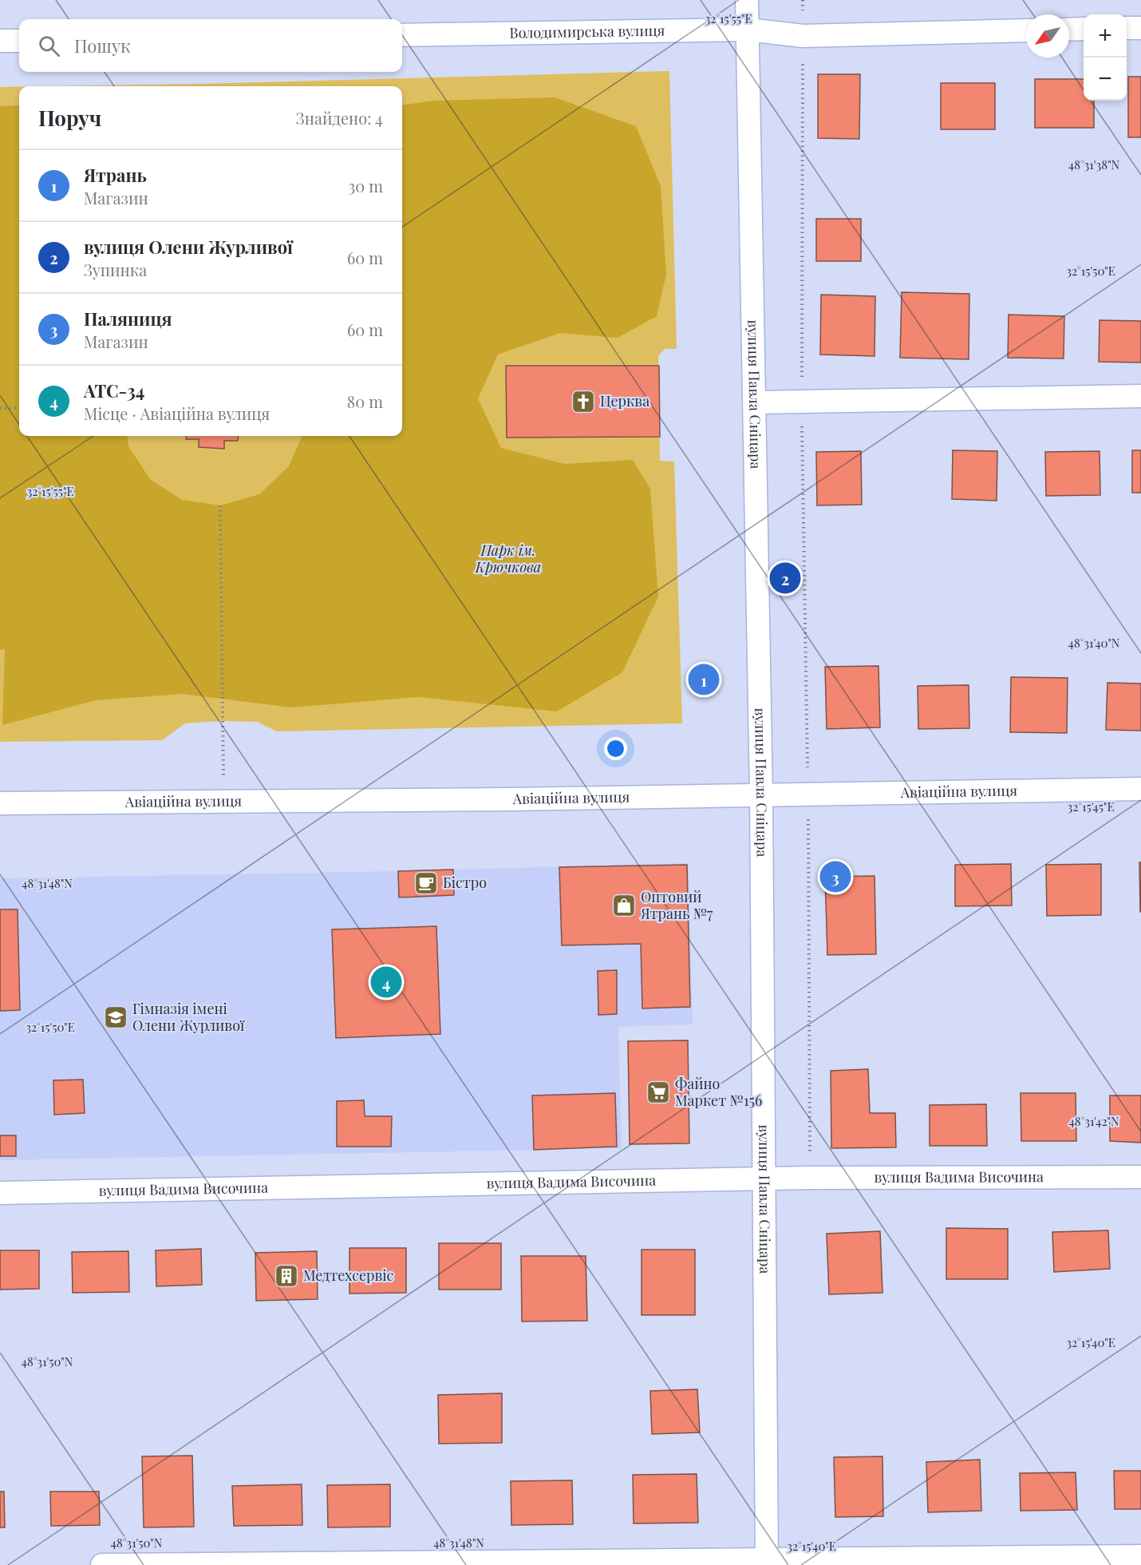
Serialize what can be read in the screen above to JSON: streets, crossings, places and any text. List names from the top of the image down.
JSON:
{
  "streets": {
    "street": [
      "Володимирська вулиця",
      "вулиця Павла Сніцара",
      "Авіаційна вулиця",
      "вулиця Вадима Височина"
    ]
  },
  "crossings": [
    ["Володимирська вулиця", "вулиця Павла Сніцара"],
    ["вулиця Павла Сніцара", "Авіаційна вулиця"],
    ["вулиця Павла Сніцара", "вулиця Вадима Височина"]
  ],
  "parks": ["Парк ім. Крючкова"],
  "places": {
    "church": ["Церква"],
    "cafe": ["Бістро"],
    "shop": ["Оптовий Ятрань №7"],
    "school or university": ["Гімназія імені Олени Журливої"],
    "supermarket": ["Файно Маркет №156"],
    "building": ["Медтехсервіс"]
  },
  "north": "bottom left",
  "page": {
    "map_buttons": ["+", "−"],
    "search": "Пошук",
    "heading": ["Поруч", "Знайдено: 4"],
    "list": [
      {
        "mark": "1",
        "name": "Ятрань",
        "note": "Магазин",
        "value": "30 m"
      },
      {
        "mark": "2",
        "name": "вулиця Олени Журливої",
        "note": "Зупинка",
        "value": "60 m"
      },
      {
        "mark": "3",
        "name": "Паляниця",
        "note": "Магазин",
        "value": "60 m"
      },
      {
        "mark": "4",
        "name": "АТС-34",
        "note": "Місце · Авіаційна вулиця",
        "value": "80 m"
      }
    ],
    "pins": [
      "2",
      "1",
      "3",
      "4"
    ]
  },
  "coordinates": [
    "32°15'55\"E",
    "48°31'38\"N",
    "32°15'50\"E",
    "48°31'40\"N",
    "32°15'45\"E",
    "48°31'48\"N",
    "48°31'42\"N",
    "32°15'40\"E",
    "48°31'50\"N"
  ]
}
